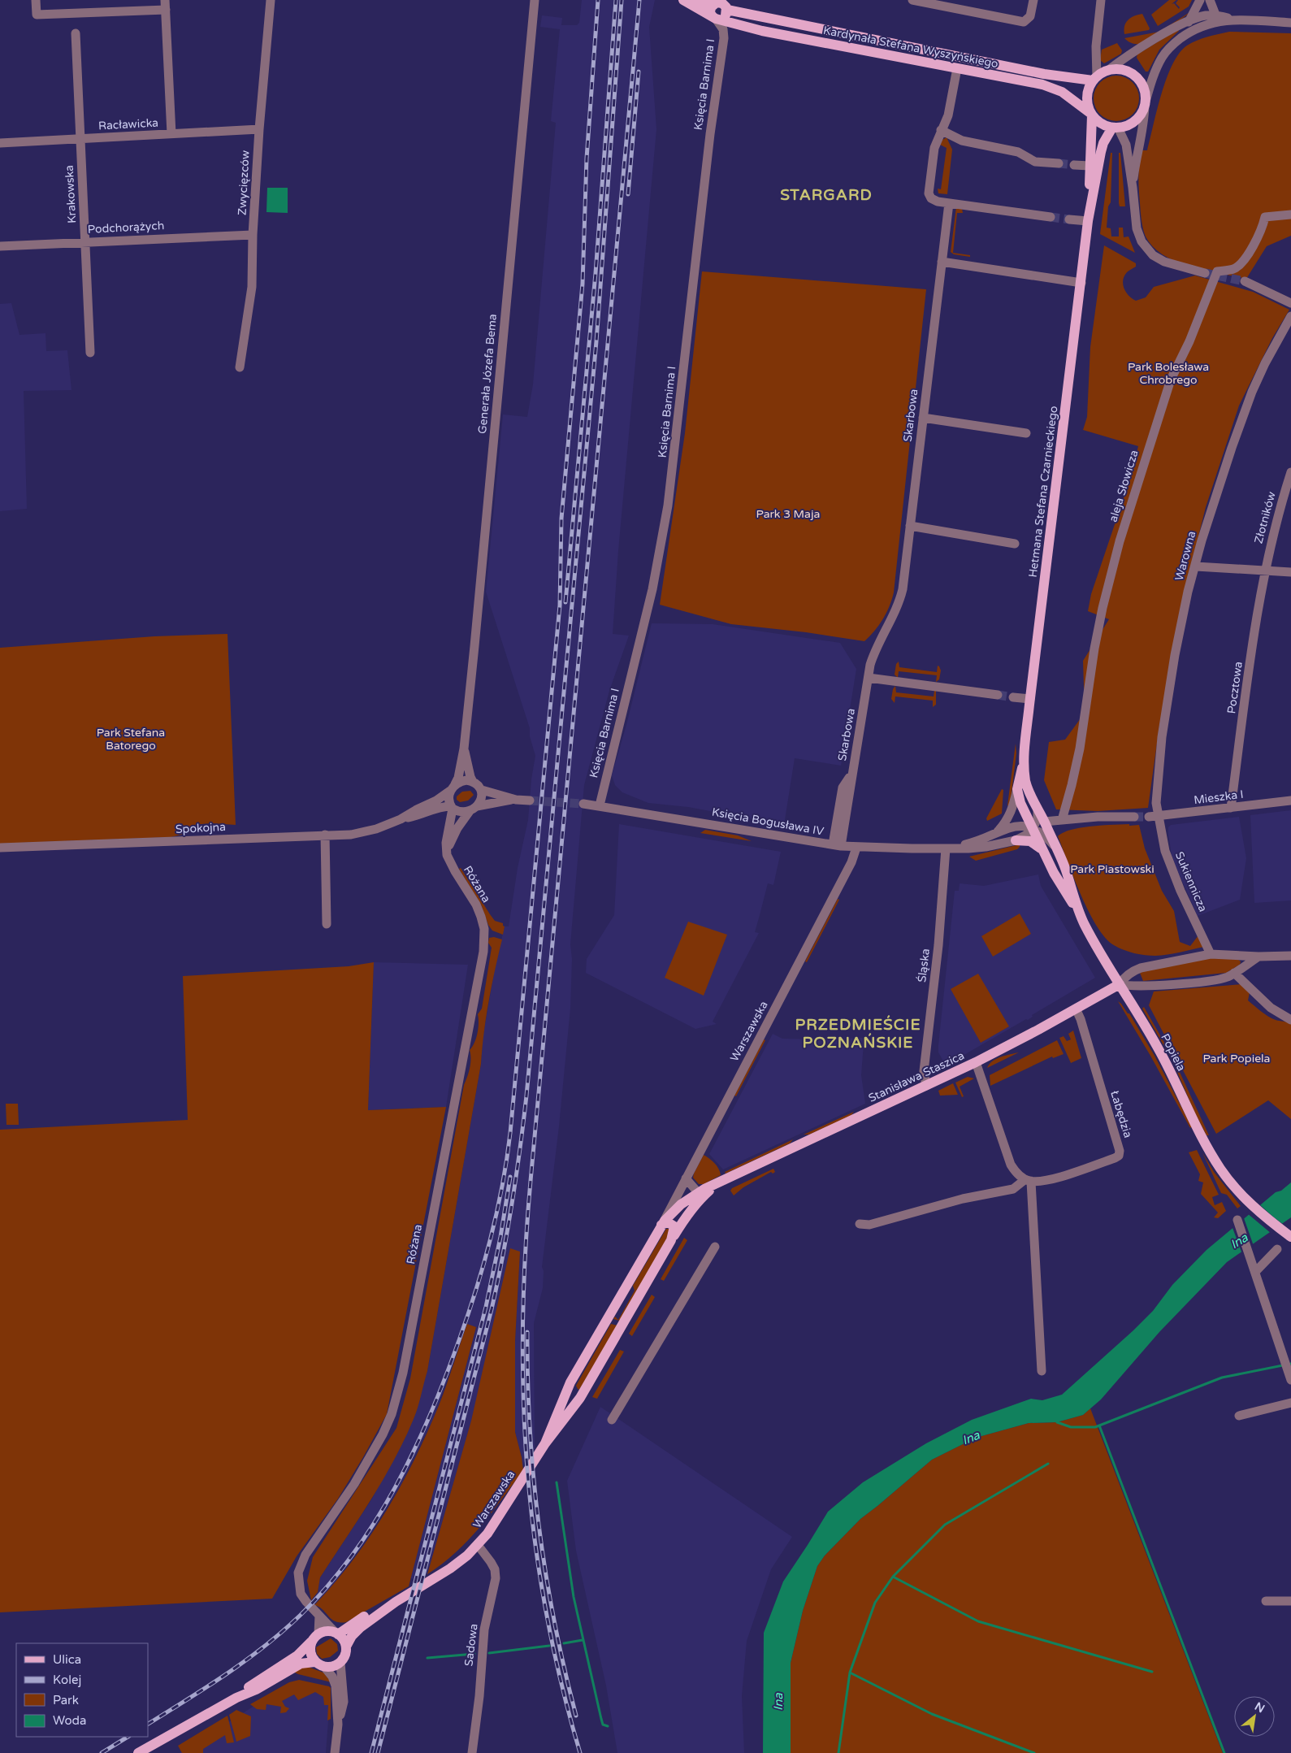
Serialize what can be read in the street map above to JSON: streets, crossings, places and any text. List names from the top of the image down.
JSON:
{
  "streets": {
    "main road": [
      "Kardynała Stefana Wyszyńskiego",
      "Hetmana Stefana Czarnieckiego",
      "Warszawska",
      "Popiela",
      "Stanisława Staszica"
    ],
    "street": [
      "Księcia Barnima I",
      "Racławicka",
      "Zwycięzców",
      "Krakowska",
      "Podchorążych",
      "Generała Józefa Bema",
      "Skarbowa",
      "aleja Słowicza",
      "Złotników",
      "Warowna",
      "Pocztowa",
      "Mieszka I",
      "Księcia Bogusława IV",
      "Spokojna",
      "Sukiennicza",
      "Różana",
      "Śląska",
      "Łabędzia",
      "Sadowa"
    ]
  },
  "crossings": [
    ["Kardynała Stefana Wyszyńskiego", "Księcia Barnima I"],
    ["Kardynała Stefana Wyszyńskiego", "Hetmana Stefana Czarnieckiego"],
    ["Księcia Barnima I", "Księcia Bogusława IV"],
    ["Racławicka", "Zwycięzców"],
    ["Racławicka", "Krakowska"],
    ["Zwycięzców", "Podchorążych"],
    ["Krakowska", "Podchorążych"],
    ["Generała Józefa Bema", "Spokojna"],
    ["Generała Józefa Bema", "Różana"],
    ["Skarbowa", "Księcia Bogusława IV"],
    ["Hetmana Stefana Czarnieckiego", "Popiela"],
    ["Złotników", "Pocztowa"],
    ["Warowna", "Mieszka I"],
    ["Warowna", "Sukiennicza"],
    ["Pocztowa", "Mieszka I"],
    ["Mieszka I", "Sukiennicza"],
    ["Księcia Bogusława IV", "Śląska"],
    ["Księcia Bogusława IV", "Warszawska"],
    ["Księcia Bogusława IV", "Popiela"],
    ["Spokojna", "Różana"],
    ["Różana", "Warszawska"],
    ["Śląska", "Stanisława Staszica"],
    ["Warszawska", "Stanisława Staszica"],
    ["Warszawska", "Sadowa"],
    ["Popiela", "Stanisława Staszica"],
    ["Stanisława Staszica", "Łabędzia"]
  ],
  "districts": ["STARGARD", "PRZEDMIEŚCIE POZNAŃSKIE"],
  "water": ["Ina"],
  "parks": [
    "Park Bolesława Chrobrego",
    "Park 3 Maja",
    "Park Stefana Batorego",
    "Park Piastowski",
    "Park Popiela"
  ],
  "legend": [
    "Ulica",
    "Kolej",
    "Park",
    "Woda"
  ],
  "north": "top right"
}
